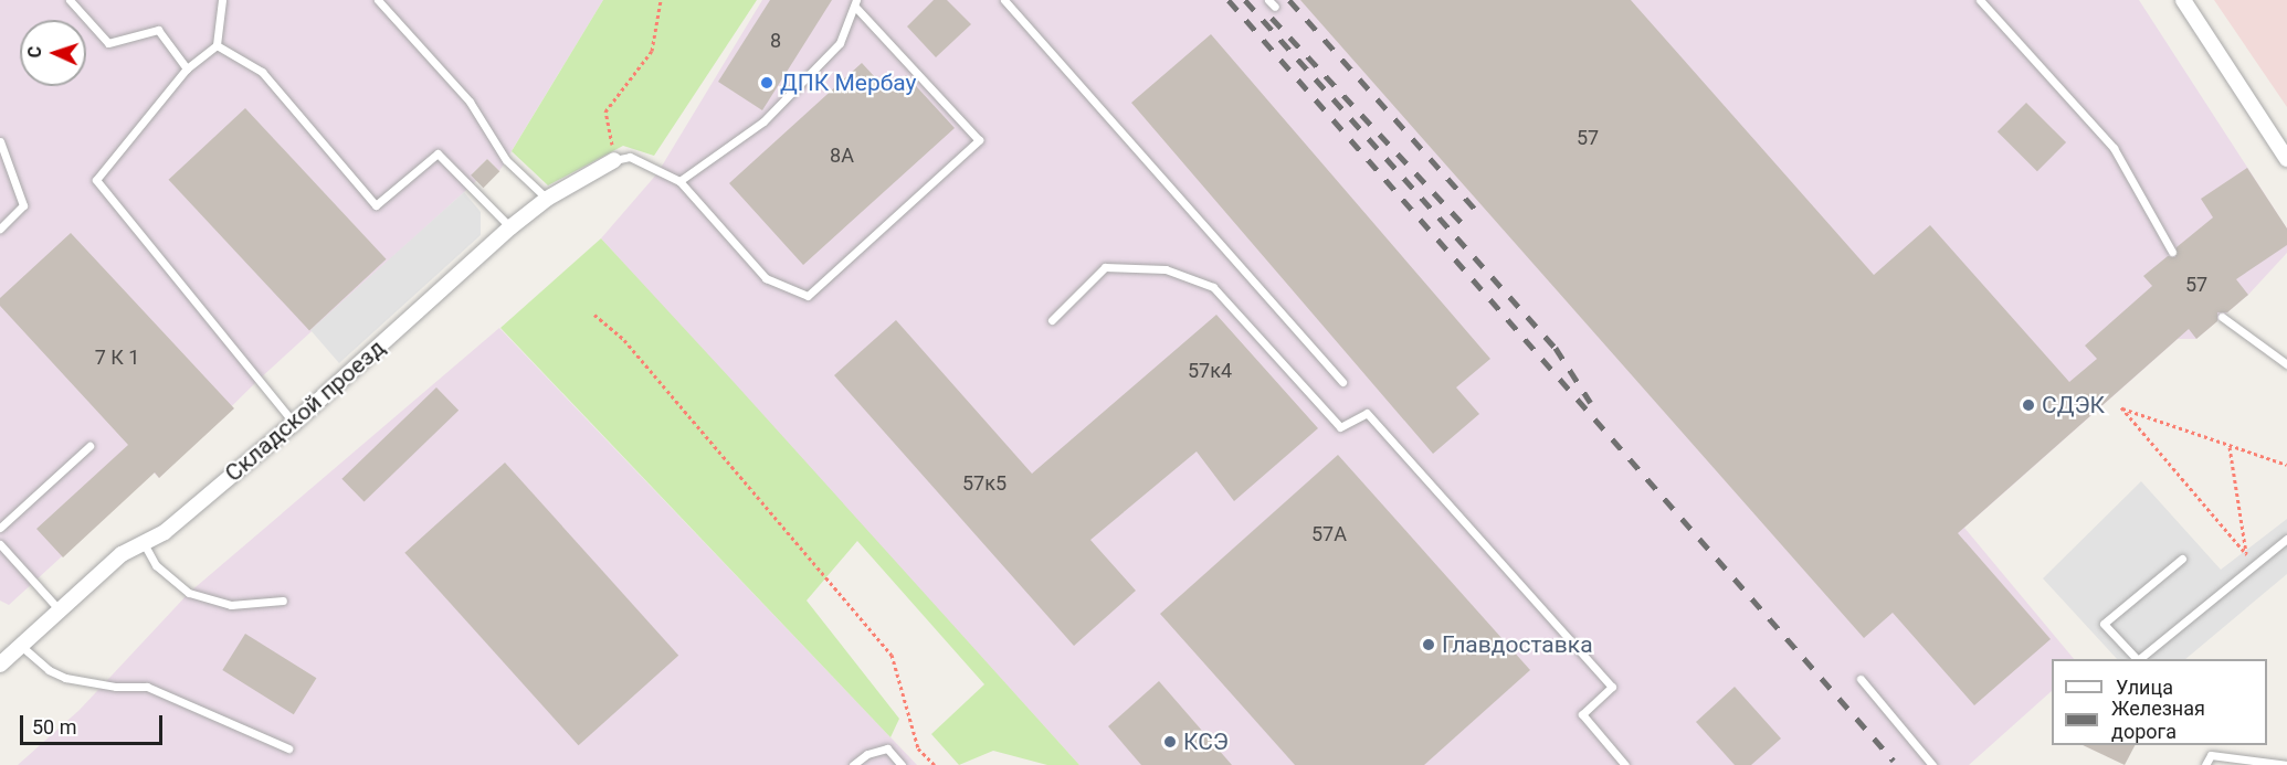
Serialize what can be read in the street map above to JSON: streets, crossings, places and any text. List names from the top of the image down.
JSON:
{
  "streets": {
    "street": ["Складской проезд"]
  },
  "places": [
    "ДПК Мербау",
    "СДЭК",
    "Главдоставка",
    "КСЭ"
  ],
  "house_numbers": [
    "8",
    "57",
    "8А",
    "57",
    "7 К 1",
    "57к4",
    "57к5",
    "57А"
  ],
  "legend": ["Улица", "Железная дорога"],
  "scale_bar": "50 m",
  "north": "left"
}
